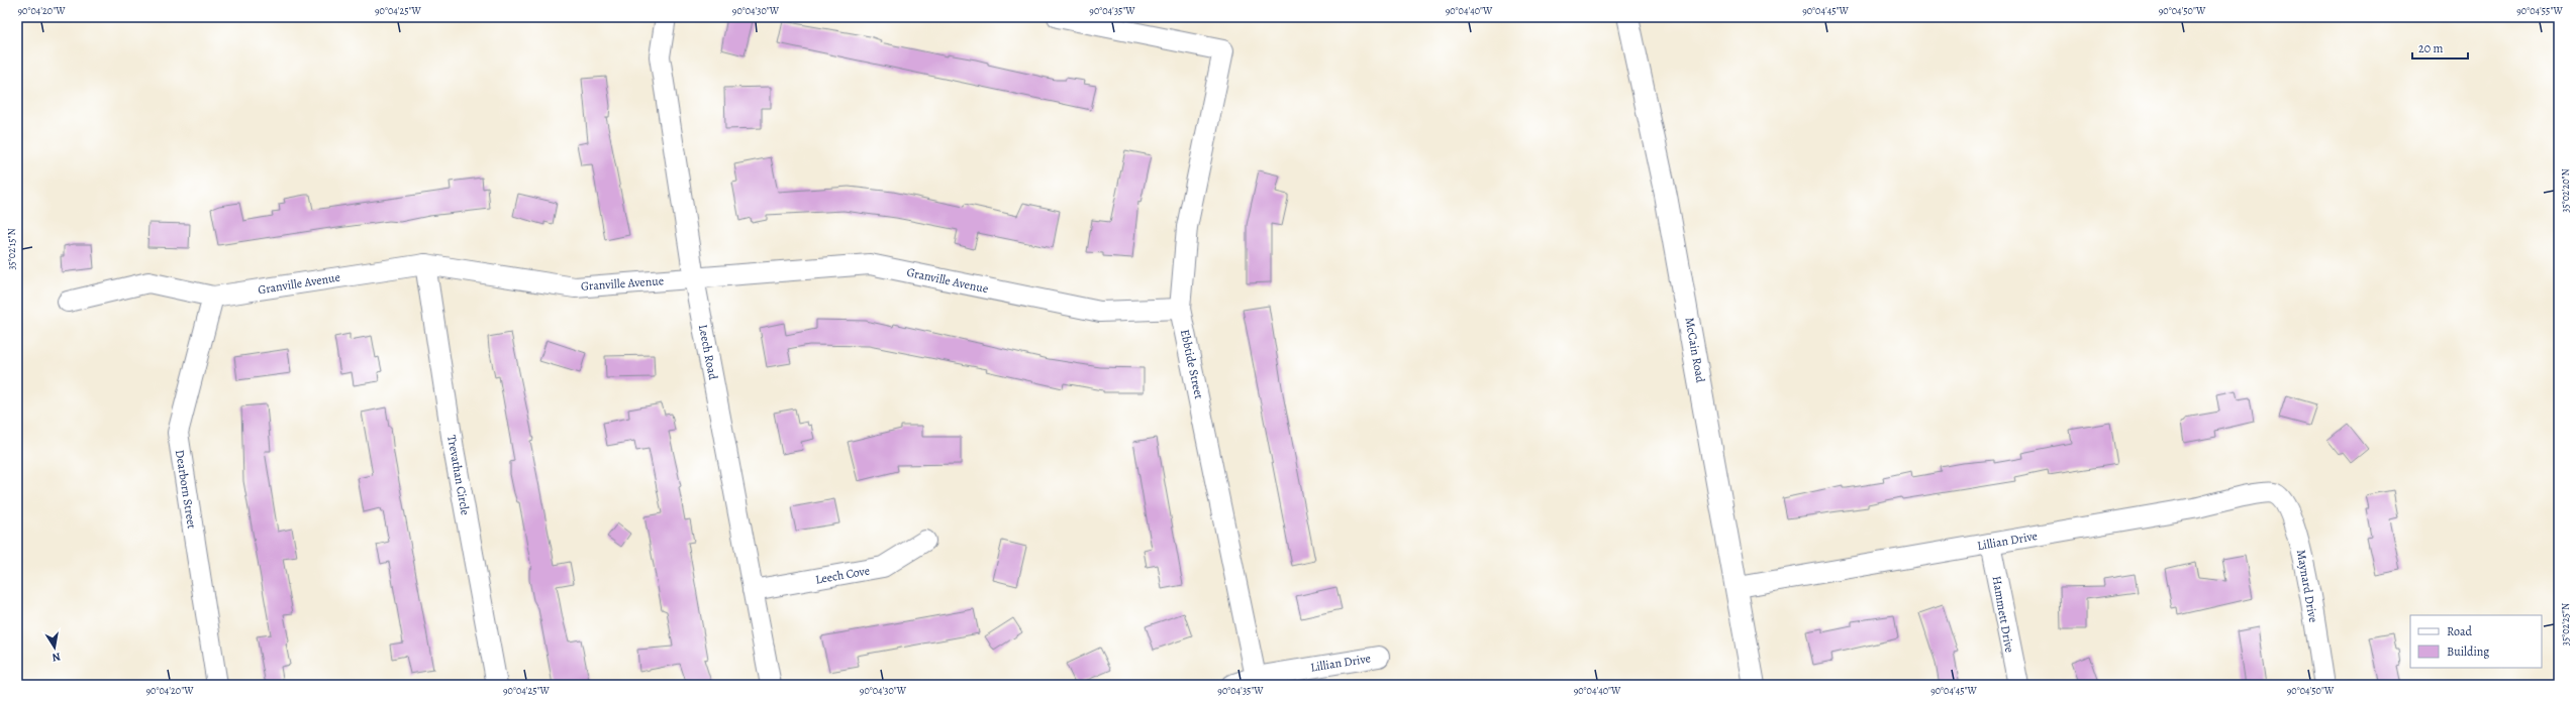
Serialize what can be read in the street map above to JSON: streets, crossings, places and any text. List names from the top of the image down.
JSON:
{
  "streets": {
    "street": [
      "Granville Avenue",
      "McCain Road",
      "Leech Road",
      "Ebbtide Street",
      "Trevathan Circle",
      "Dearborn Street",
      "Lillian Drive",
      "Leech Cove",
      "Maynard Drive",
      "Hammett Drive"
    ]
  },
  "crossings": [
    ["Granville Avenue", "Leech Road"],
    ["Granville Avenue", "Ebbtide Street"],
    ["Granville Avenue", "Trevathan Circle"],
    ["Granville Avenue", "Dearborn Street"],
    ["McCain Road", "Lillian Drive"],
    ["Leech Road", "Leech Cove"],
    ["Ebbtide Street", "Lillian Drive"],
    ["Lillian Drive", "Maynard Drive"],
    ["Lillian Drive", "Hammett Drive"]
  ],
  "legend": ["Road", "Building"],
  "scale_bar": "20 m",
  "north": "bottom",
  "coordinates": [
    "90°04'20\"W",
    "90°04'25\"W",
    "90°04'30\"W",
    "90°04'35\"W",
    "90°04'40\"W",
    "90°04'45\"W",
    "90°04'50\"W",
    "90°04'55\"W",
    "35°02'20\"N",
    "35°02'15\"N",
    "35°02'25\"N"
  ]
}
